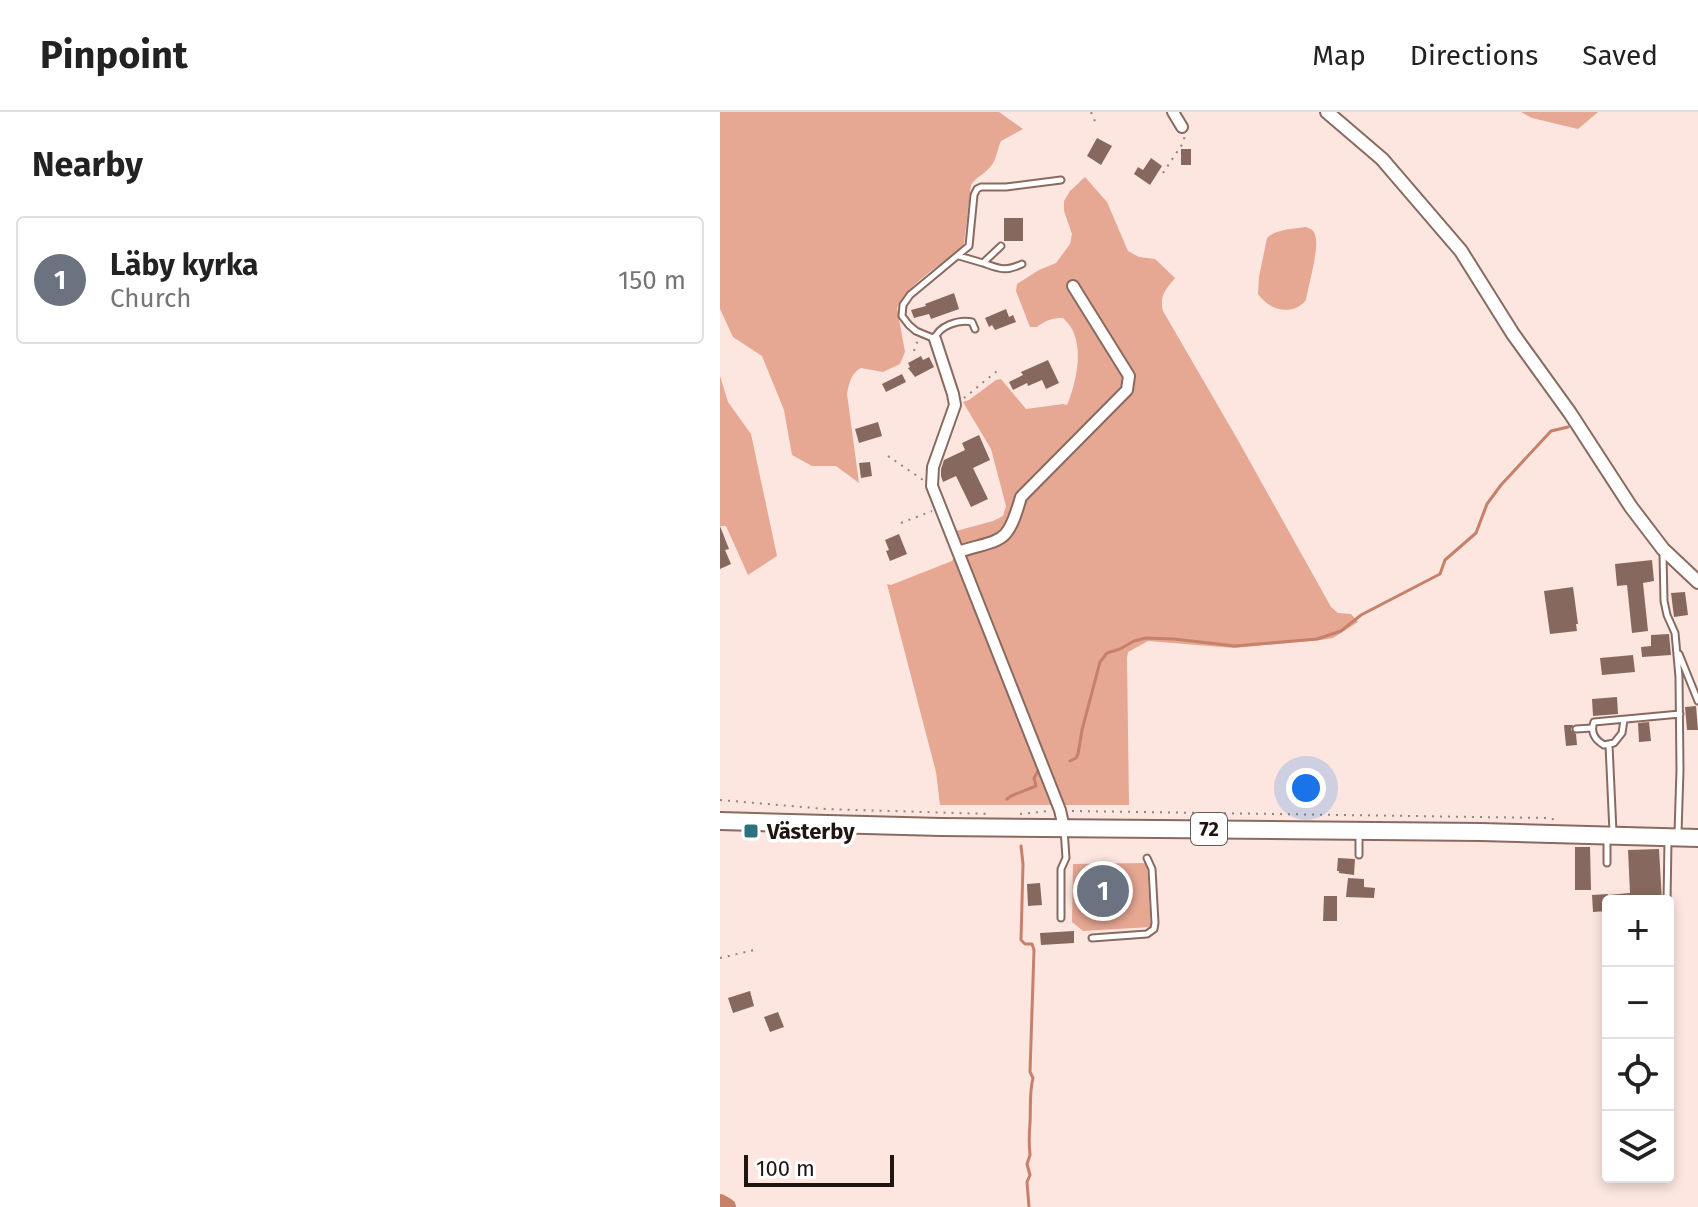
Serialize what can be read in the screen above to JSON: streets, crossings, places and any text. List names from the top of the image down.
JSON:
{
  "streets": {
    "main road": ["72"]
  },
  "places": {
    "transit": ["Västerby"]
  },
  "scale_bar": "100 m",
  "page": {
    "header": "Pinpoint",
    "nav": ["Map", "Directions", "Saved"],
    "heading": "Nearby",
    "list": [
      {
        "mark": "1",
        "name": "Läby kyrka",
        "note": "Church",
        "value": "150 m"
      }
    ],
    "pins": "1",
    "map_buttons": ["+", "−"],
    "scale": "100 m"
  }
}
